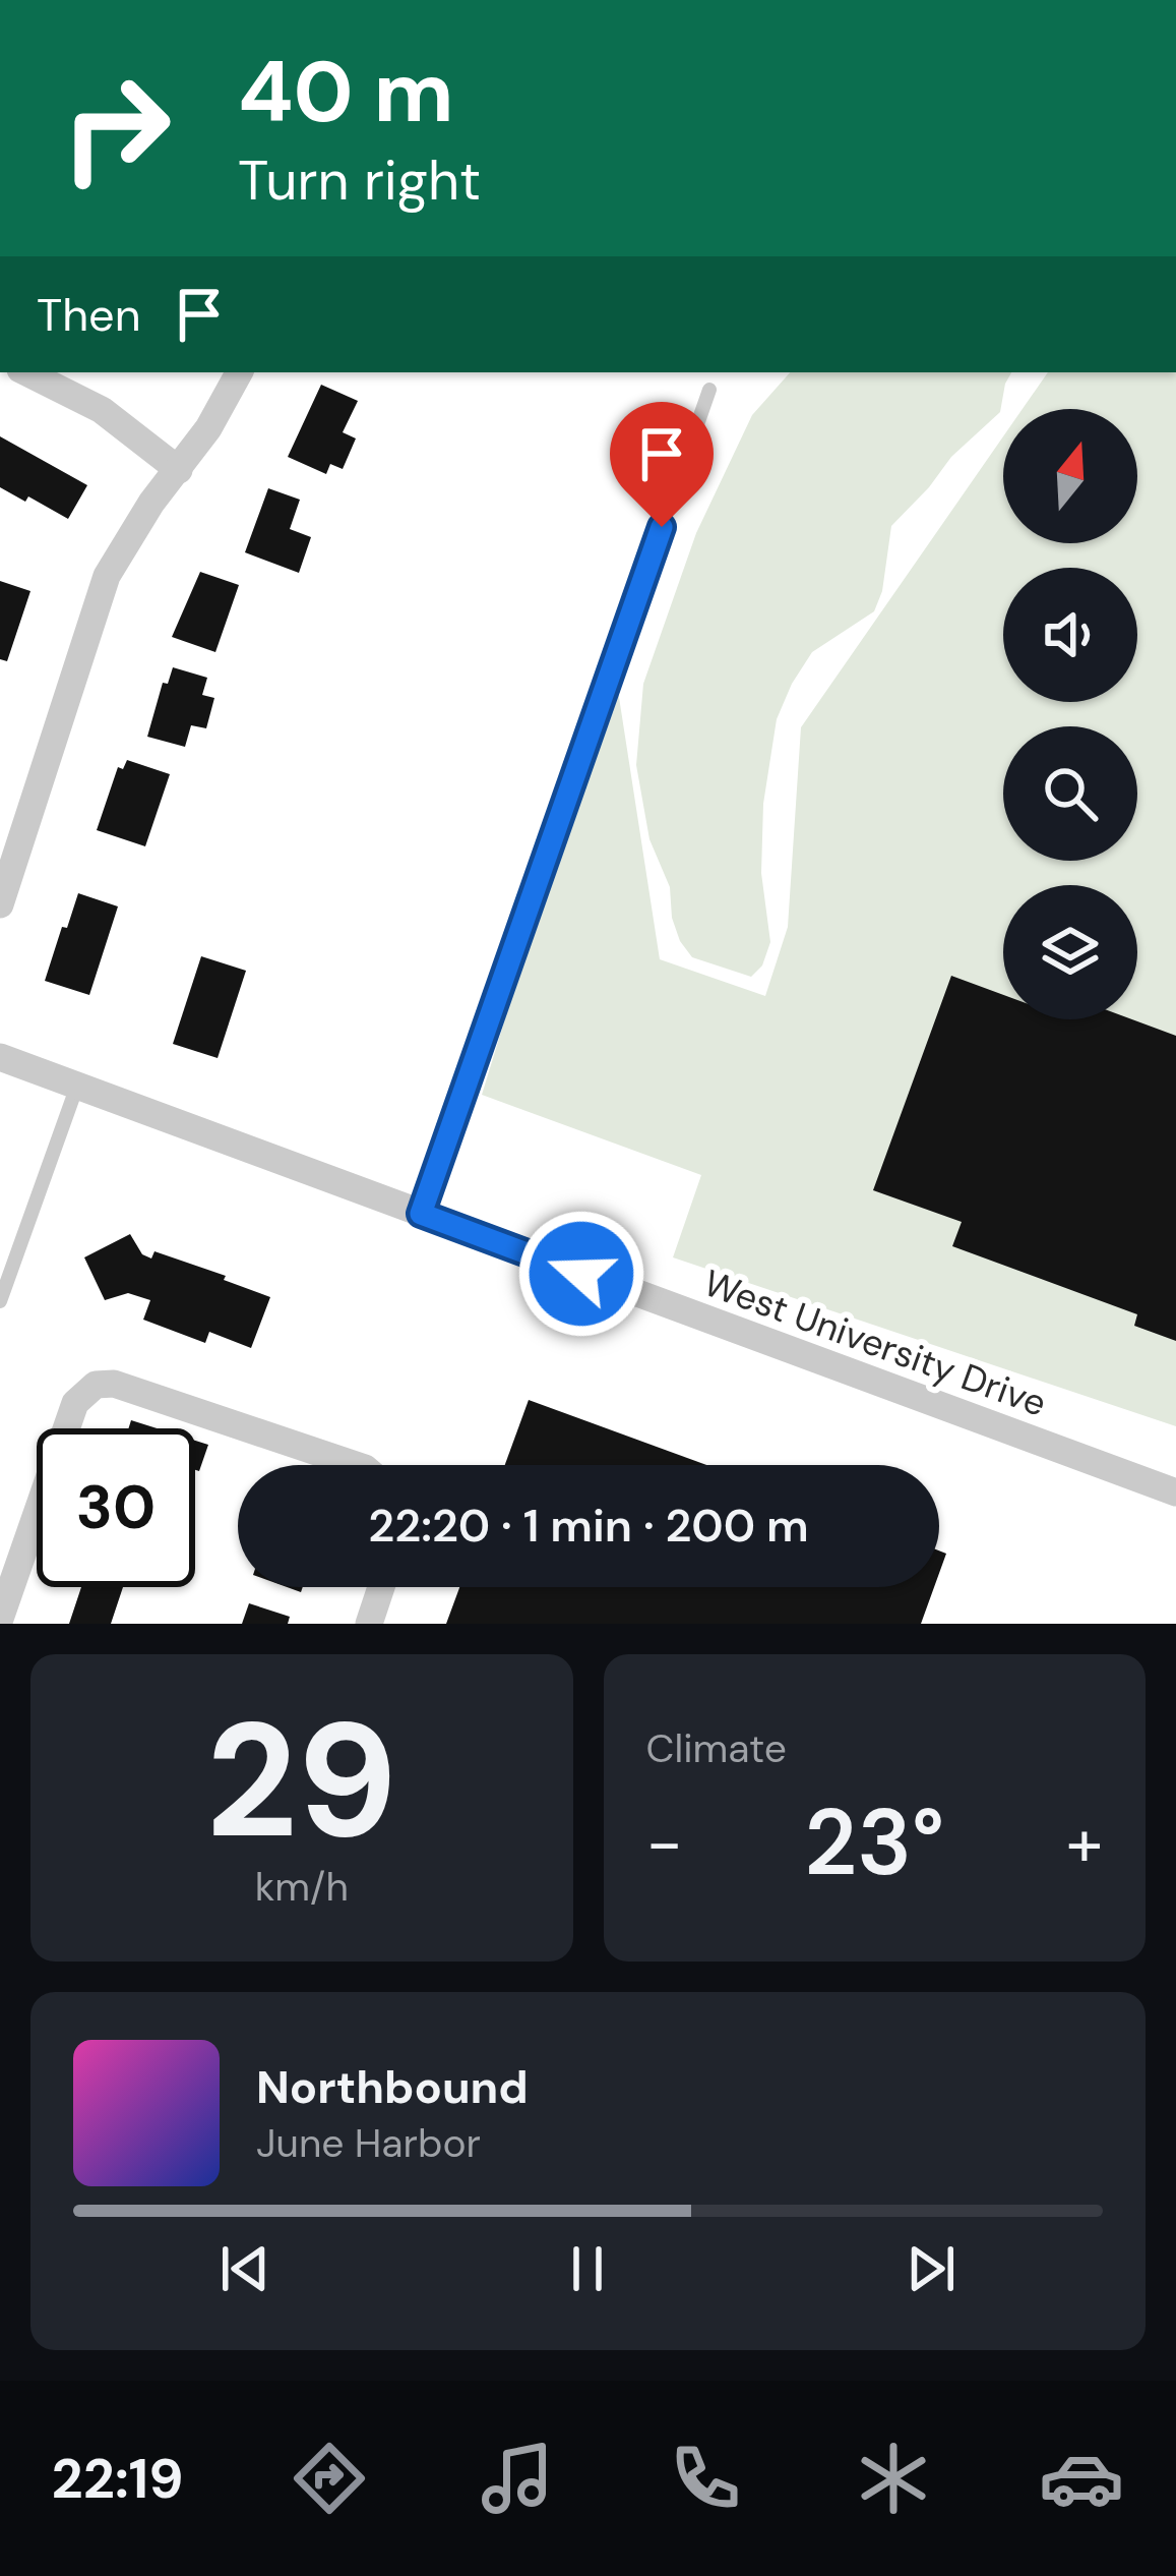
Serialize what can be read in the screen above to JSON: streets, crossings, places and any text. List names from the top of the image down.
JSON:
{
  "streets": {
    "street": ["West University Drive"]
  },
  "north": "top",
  "page": {
    "turn": ["40 m", "Turn right"],
    "then": "Then",
    "limit": "30",
    "trip": "22:20 · 1 min · 200 m",
    "tile": [
      ["29", "km/h"],
      "Climate"
    ],
    "heat": ["−", "23°", "+"],
    "song": ["Northbound", "June Harbor"],
    "tabs": "22:19"
  }
}
